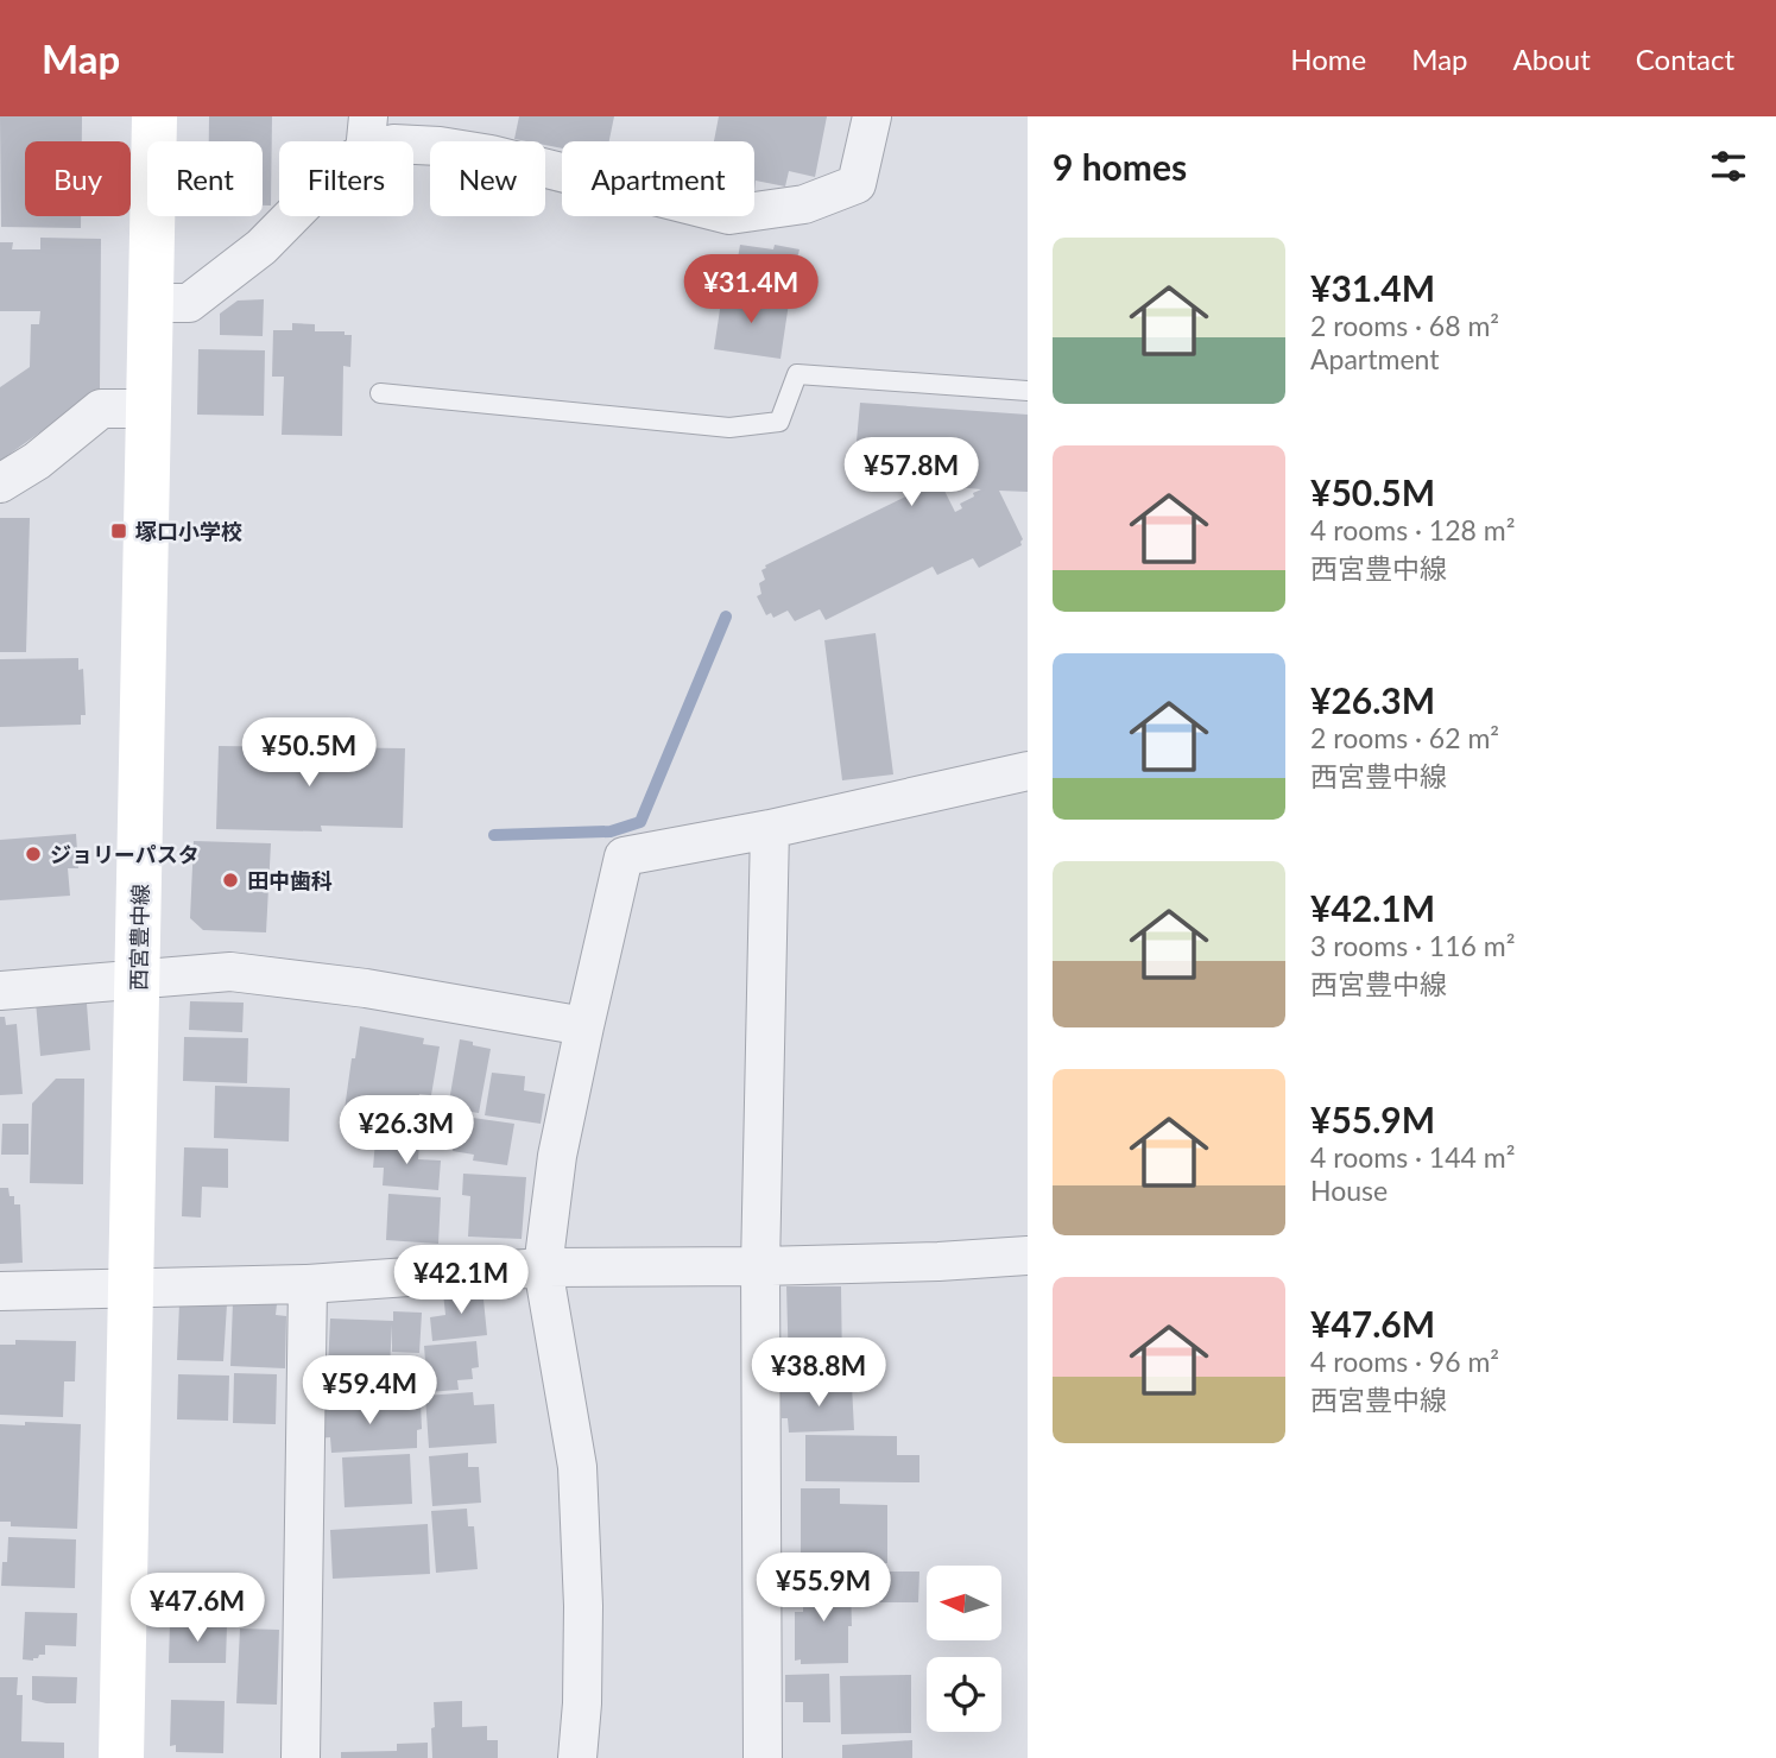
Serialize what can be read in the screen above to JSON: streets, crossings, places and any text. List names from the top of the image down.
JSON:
{
  "streets": {
    "main road": ["西宮豊中線"]
  },
  "places": {
    "transit": ["塚口小学校"],
    "other": ["ジョリーパスタ", "田中歯科"]
  },
  "north": "left",
  "page": {
    "header": "Map",
    "nav": [
      "Home",
      "Map",
      "About",
      "Contact"
    ],
    "heading": "9 homes",
    "chip": [
      "Buy",
      "Rent",
      "Filters",
      "New",
      "Apartment"
    ],
    "list": [
      {
        "name": "¥31.4M",
        "note": "2 rooms · 68 m² · Apartment"
      },
      {
        "name": "¥50.5M",
        "note": "4 rooms · 128 m² · 西宮豊中線"
      },
      {
        "name": "¥26.3M",
        "note": "2 rooms · 62 m² · 西宮豊中線"
      },
      {
        "name": "¥42.1M",
        "note": "3 rooms · 116 m² · 西宮豊中線"
      },
      {
        "name": "¥55.9M",
        "note": "4 rooms · 144 m² · House"
      },
      {
        "name": "¥47.6M",
        "note": "4 rooms · 96 m² · 西宮豊中線"
      }
    ],
    "price": [
      "¥31.4M",
      "¥57.8M",
      "¥50.5M",
      "¥26.3M",
      "¥42.1M",
      "¥38.8M",
      "¥59.4M",
      "¥55.9M",
      "¥47.6M"
    ]
  }
}
